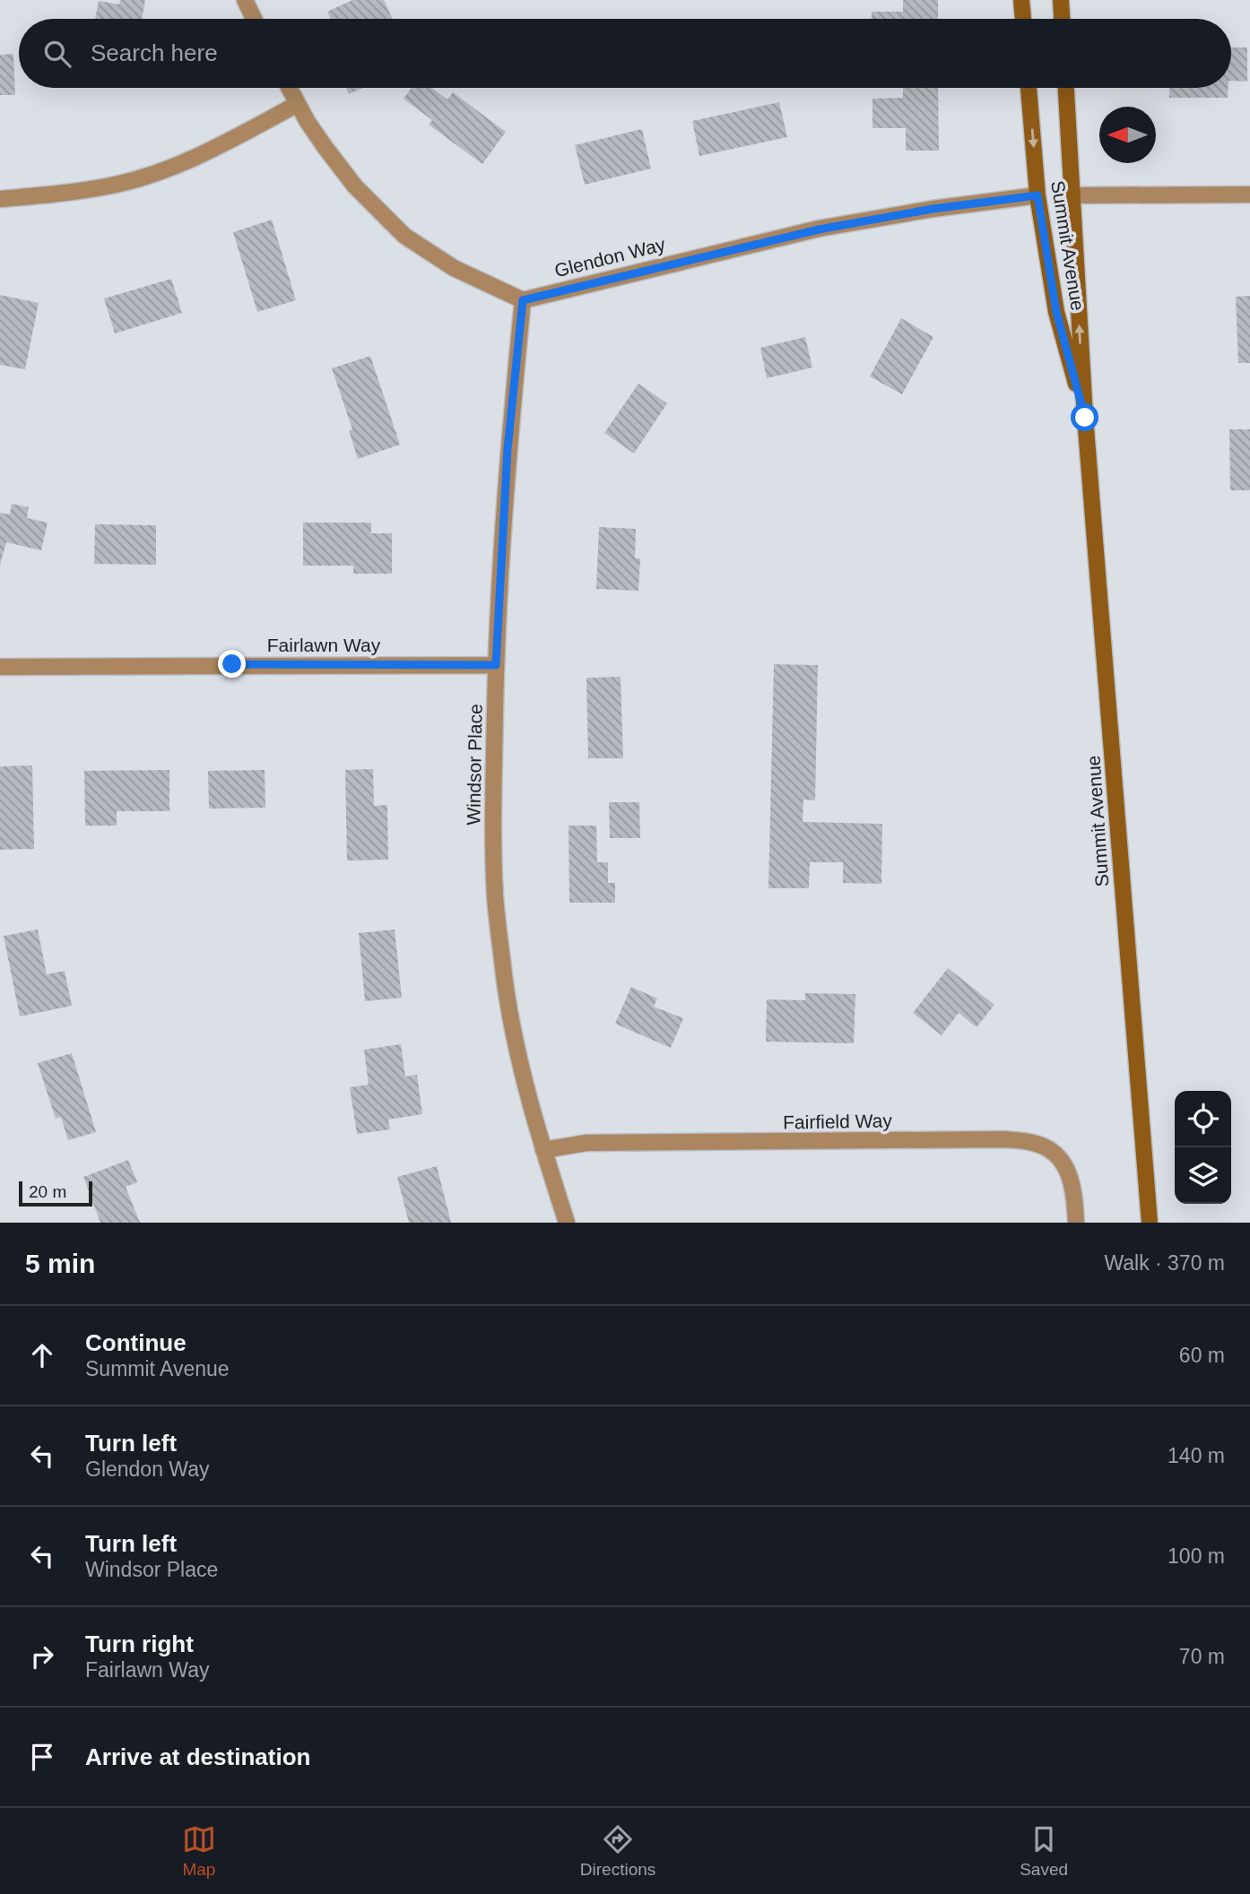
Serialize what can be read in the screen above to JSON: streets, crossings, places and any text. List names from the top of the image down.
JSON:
{
  "streets": {
    "main road": ["Summit Avenue"],
    "street": [
      "Glendon Way",
      "Fairlawn Way",
      "Windsor Place",
      "Fairfield Way"
    ]
  },
  "crossings": [
    ["Summit Avenue", "Glendon Way"],
    ["Glendon Way", "Windsor Place"],
    ["Fairlawn Way", "Windsor Place"],
    ["Windsor Place", "Fairfield Way"]
  ],
  "scale_bar": "20 m",
  "north": "left",
  "page": {
    "search": "Search here",
    "scale": "20 m",
    "heading": ["5 min", "Walk · 370 m"],
    "list": [
      ["Continue", "Summit Avenue", "60 m"],
      ["Turn left", "Glendon Way", "140 m"],
      ["Turn left", "Windsor Place", "100 m"],
      ["Turn right", "Fairlawn Way", "70 m"],
      "Arrive at destination"
    ],
    "nav": ["Map", "Directions", "Saved"]
  }
}
